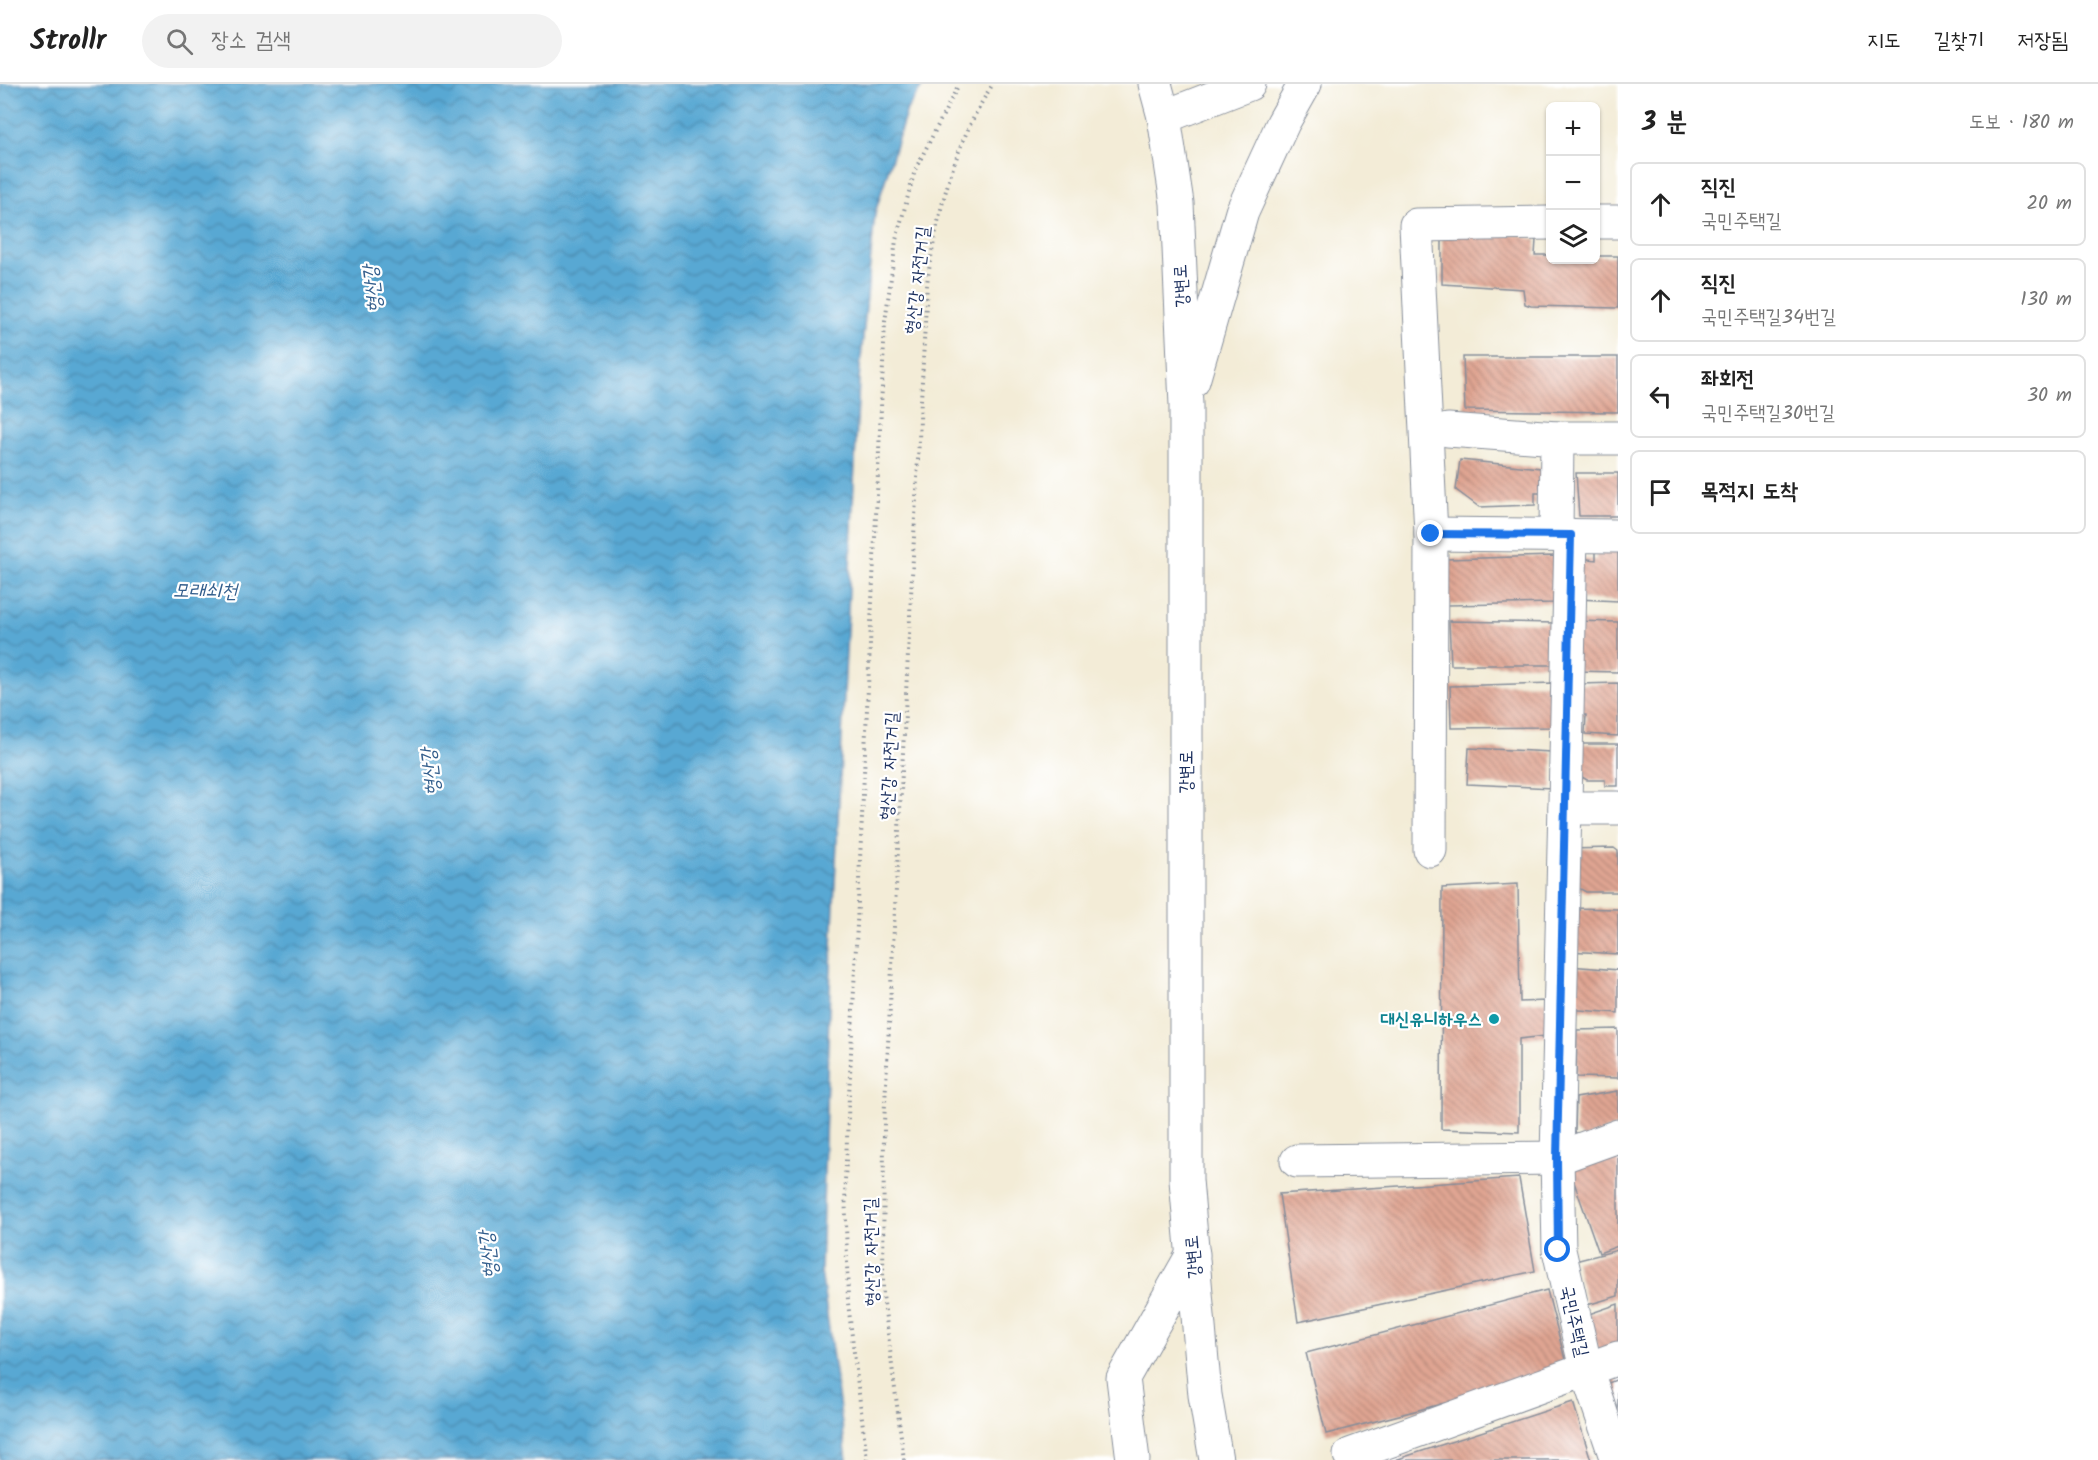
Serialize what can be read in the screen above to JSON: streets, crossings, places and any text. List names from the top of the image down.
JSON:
{
  "streets": {
    "street": ["강변로", "국민주택길"],
    "path": ["형산강 자전거길"]
  },
  "water": ["형산강", "모래쇠천"],
  "places": ["대신유니하우스"],
  "page": {
    "header": "Strollr",
    "search": "장소 검색",
    "nav": ["지도", "길찾기", "저장됨"],
    "heading": ["3 분", "도보 · 180 m"],
    "map_buttons": ["+", "−"],
    "list": [
      ["직진", "국민주택길", "20 m"],
      ["직진", "국민주택길34번길", "130 m"],
      ["좌회전", "국민주택길30번길", "30 m"],
      "목적지 도착"
    ]
  }
}
